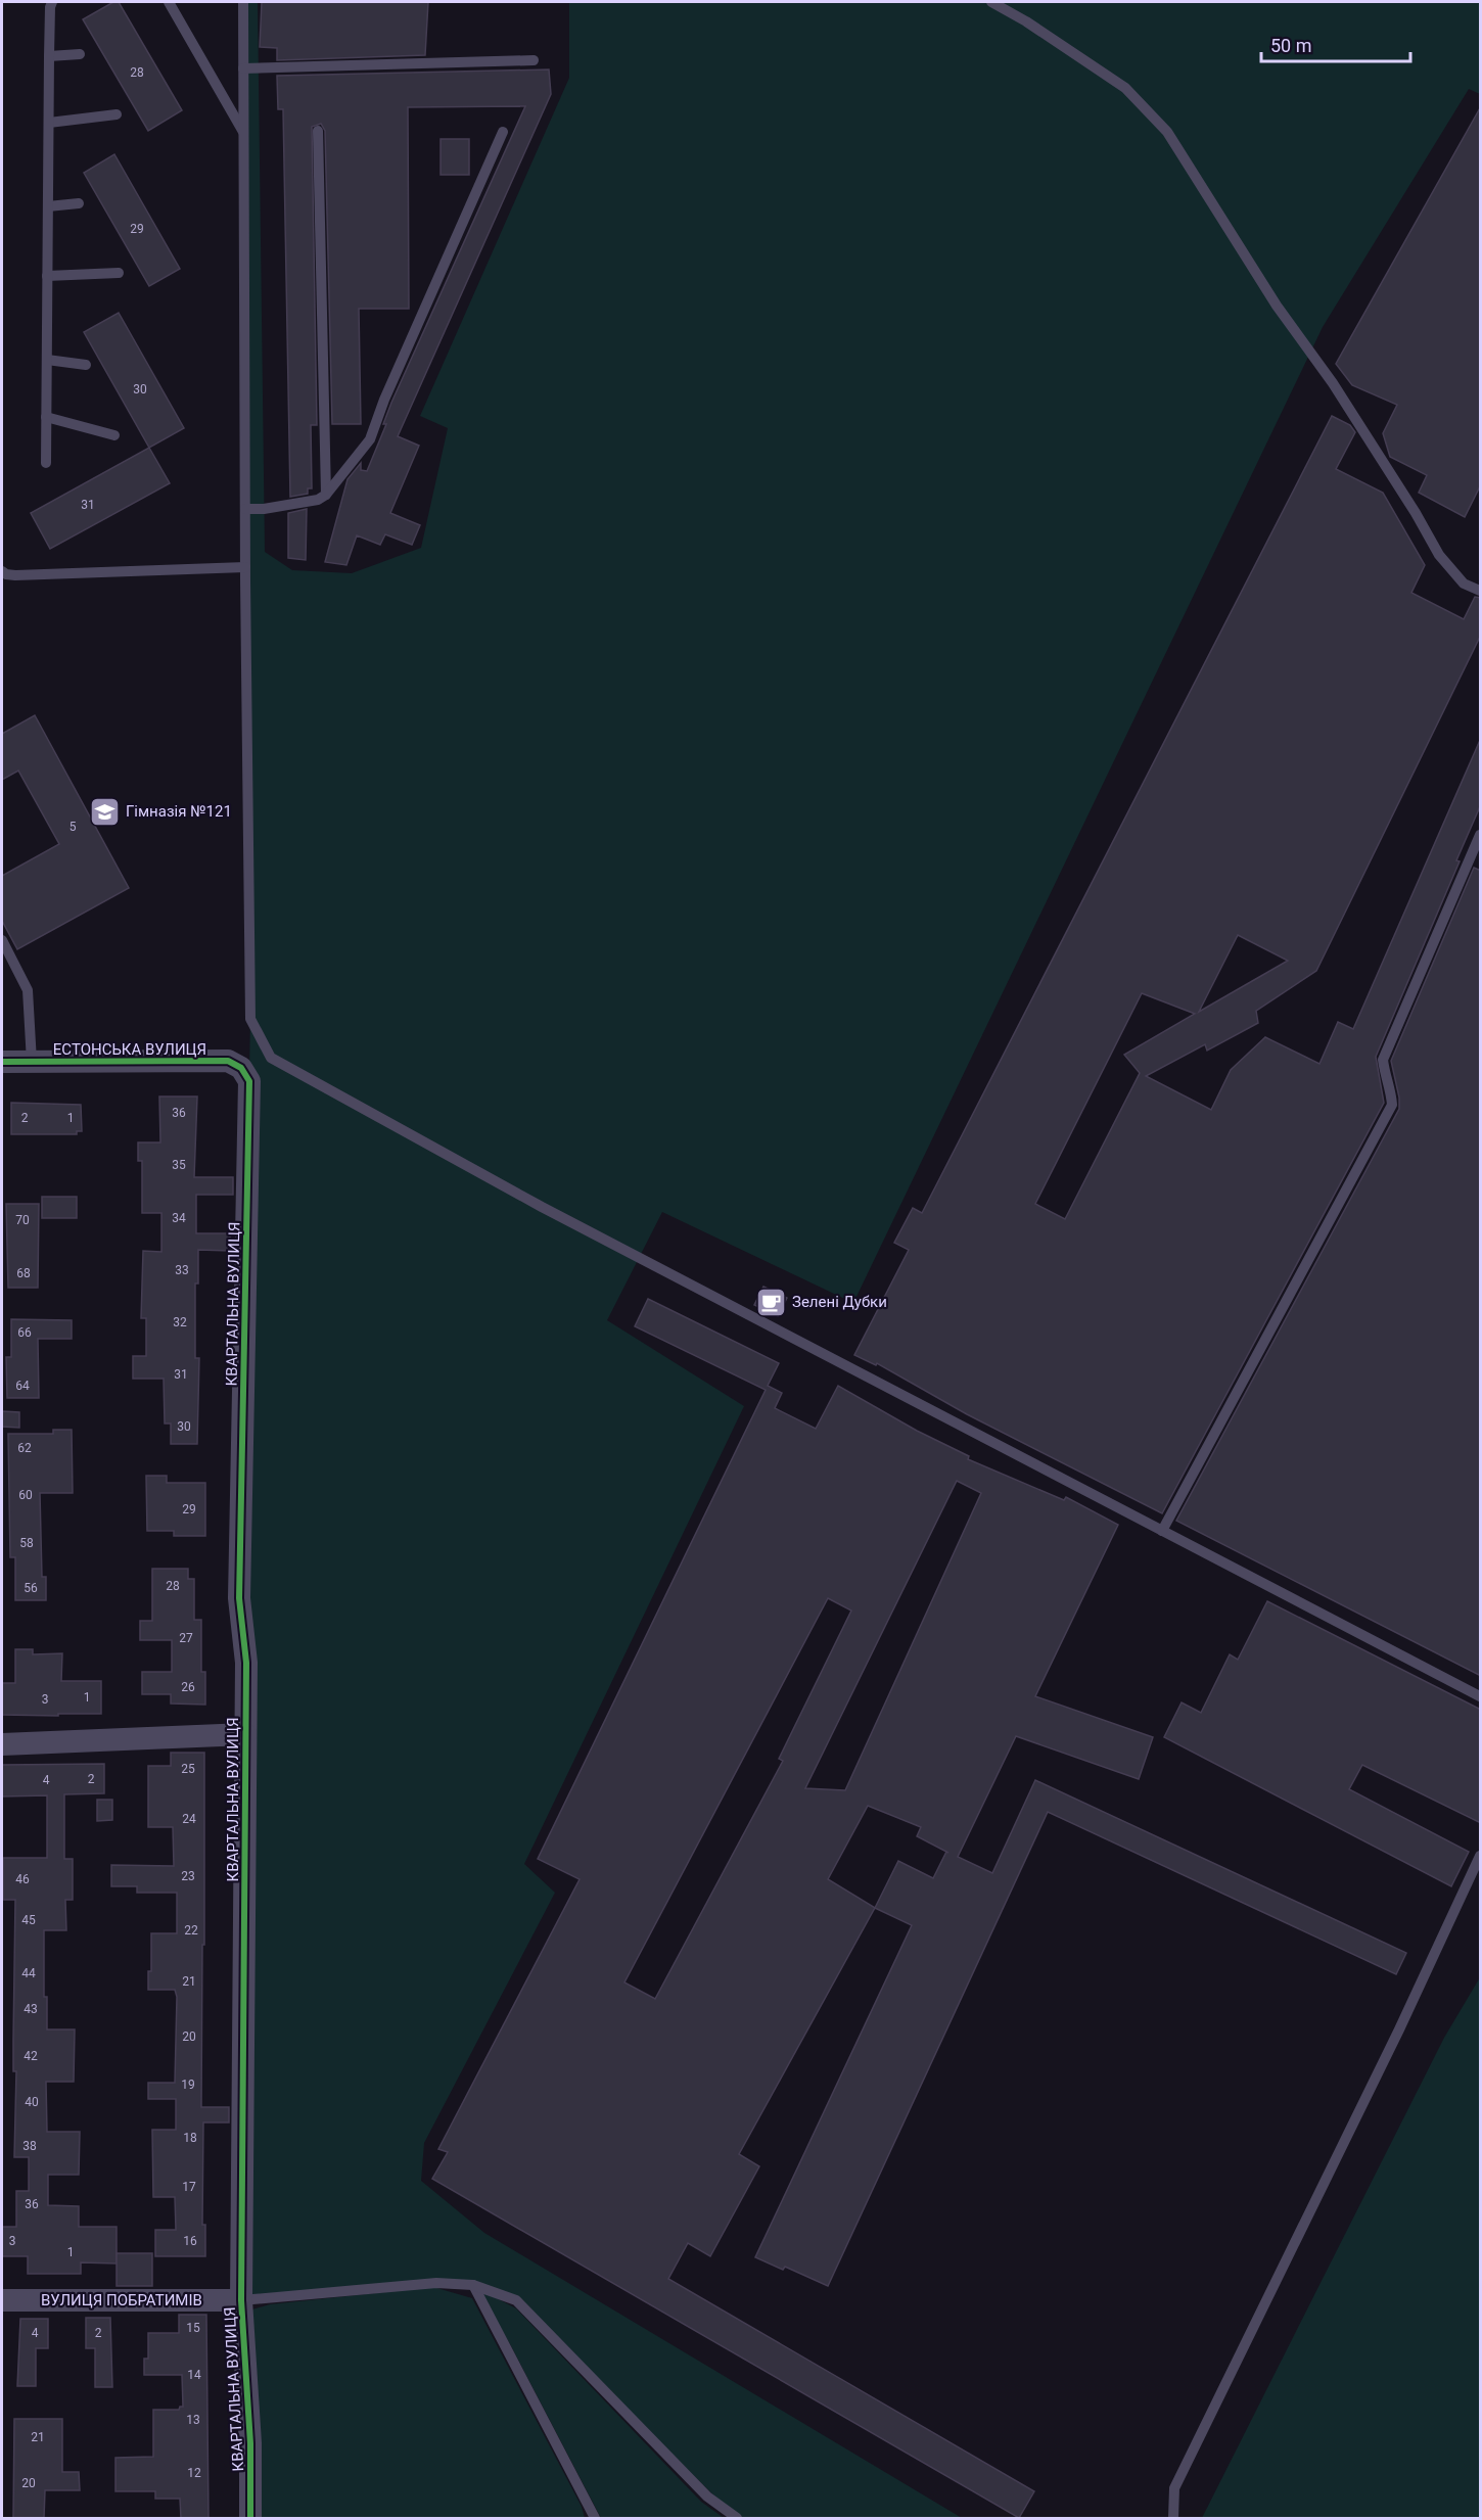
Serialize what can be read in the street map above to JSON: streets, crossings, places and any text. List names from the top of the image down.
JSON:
{
  "streets": {
    "street": ["ЕСТОНСЬКА ВУЛИЦЯ", "КВАРТАЛЬНА ВУЛИЦЯ", "ВУЛИЦЯ ПОБРАТИМІВ"]
  },
  "crossings": [
    ["ЕСТОНСЬКА ВУЛИЦЯ", "КВАРТАЛЬНА ВУЛИЦЯ"],
    ["КВАРТАЛЬНА ВУЛИЦЯ", "ВУЛИЦЯ ПОБРАТИМІВ"]
  ],
  "places": {
    "school or university": ["Гімназія №121"],
    "cafe": ["Зелені Дубки"]
  },
  "house_numbers": [
    "28",
    "29",
    "30",
    "31",
    "5",
    "36",
    "2",
    "1",
    "35",
    "34",
    "70",
    "33",
    "68",
    "32",
    "66",
    "31",
    "64",
    "30",
    "62",
    "60",
    "29",
    "58",
    "28",
    "56",
    "27",
    "26",
    "1",
    "3",
    "25",
    "2",
    "4",
    "24",
    "23",
    "46",
    "45",
    "22",
    "44",
    "21",
    "43",
    "20",
    "42",
    "19",
    "40",
    "18",
    "38",
    "17",
    "36",
    "3",
    "16",
    "1",
    "15",
    "4",
    "2",
    "14",
    "13",
    "21",
    "12",
    "20"
  ],
  "scale_bar": "50 m"
}
